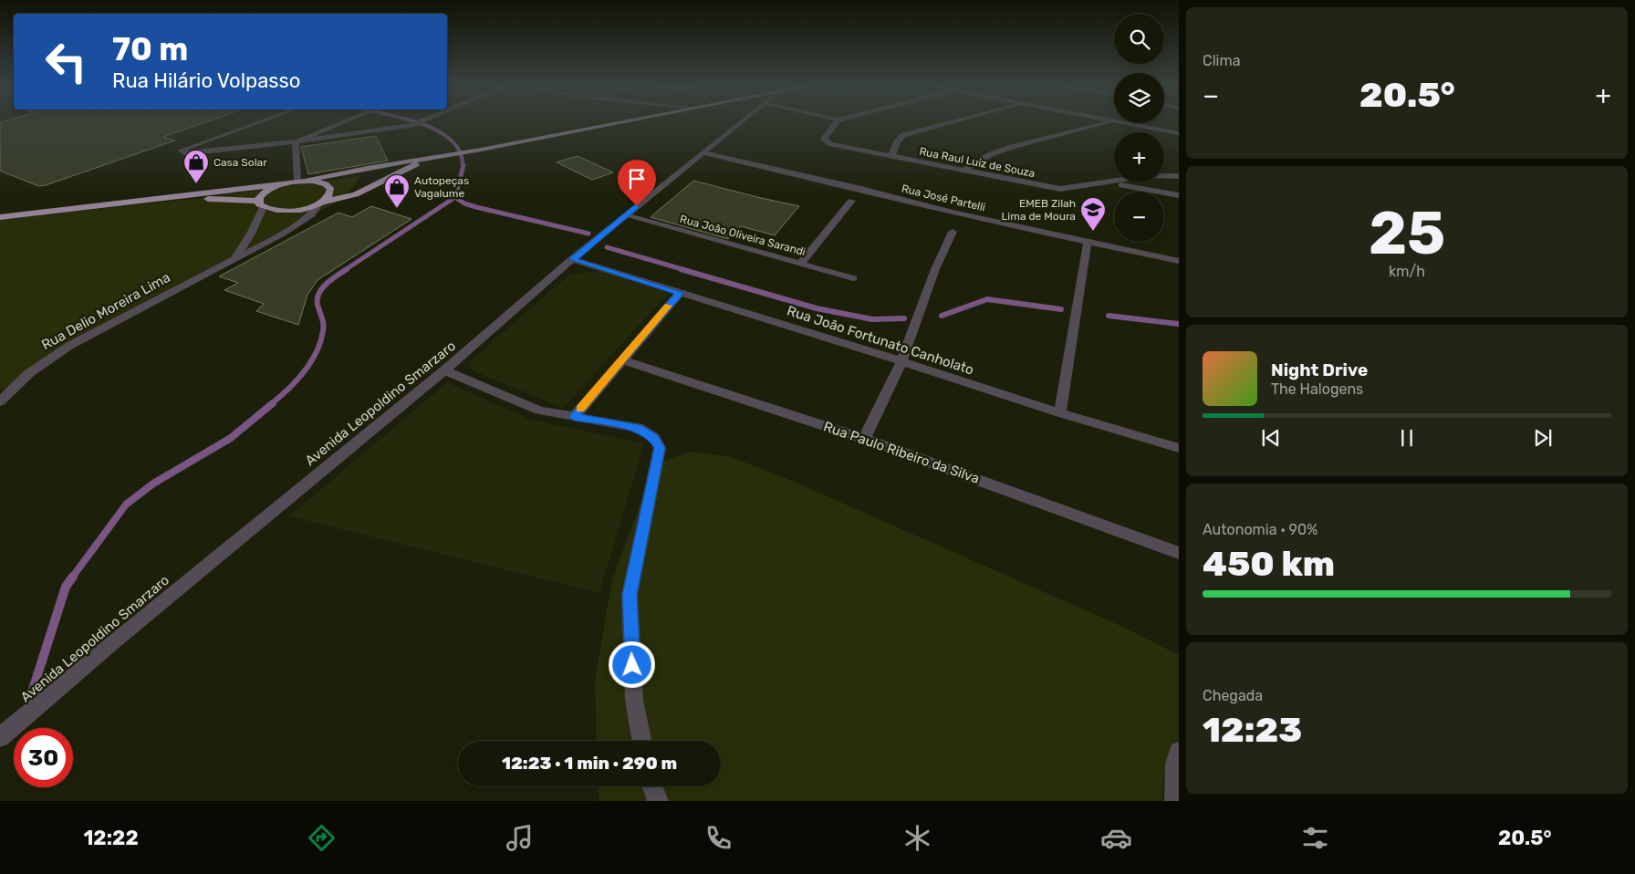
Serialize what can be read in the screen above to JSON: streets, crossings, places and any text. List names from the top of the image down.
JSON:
{
  "streets": {
    "street": [
      "Rua Raul Luiz de Souza",
      "Rua José Partelli",
      "Rua João Oliveira Sarandi",
      "Rua Delio Moreira Lima",
      "Rua João Fortunato Canholato",
      "Avenida Leopoldino Smarzaro",
      "Rua Paulo Ribeiro da Silva"
    ]
  },
  "crossings": [
    ["Rua José Partelli", "Avenida Leopoldino Smarzaro"],
    ["Rua João Oliveira Sarandi", "Avenida Leopoldino Smarzaro"],
    ["Rua João Fortunato Canholato", "Avenida Leopoldino Smarzaro"]
  ],
  "places": {
    "shop": ["Casa Solar", "Autopeças Vagalume"],
    "school or university": ["EMEB Zilah Lima de Moura"]
  },
  "page": {
    "tile": [
      "Clima",
      ["25", "km/h"],
      ["Autonomia · 90%", "450 km"],
      ["Chegada", "12:23"]
    ],
    "map_buttons": ["+", "−"],
    "turn": ["70 m", "Rua Hilário Volpasso"],
    "heat": ["−", "20.5°", "+"],
    "song": ["Night Drive", "The Halogens"],
    "limit": "30",
    "trip": "12:23 · 1 min · 290 m",
    "tabs": ["12:22", "20.5°"]
  }
}
